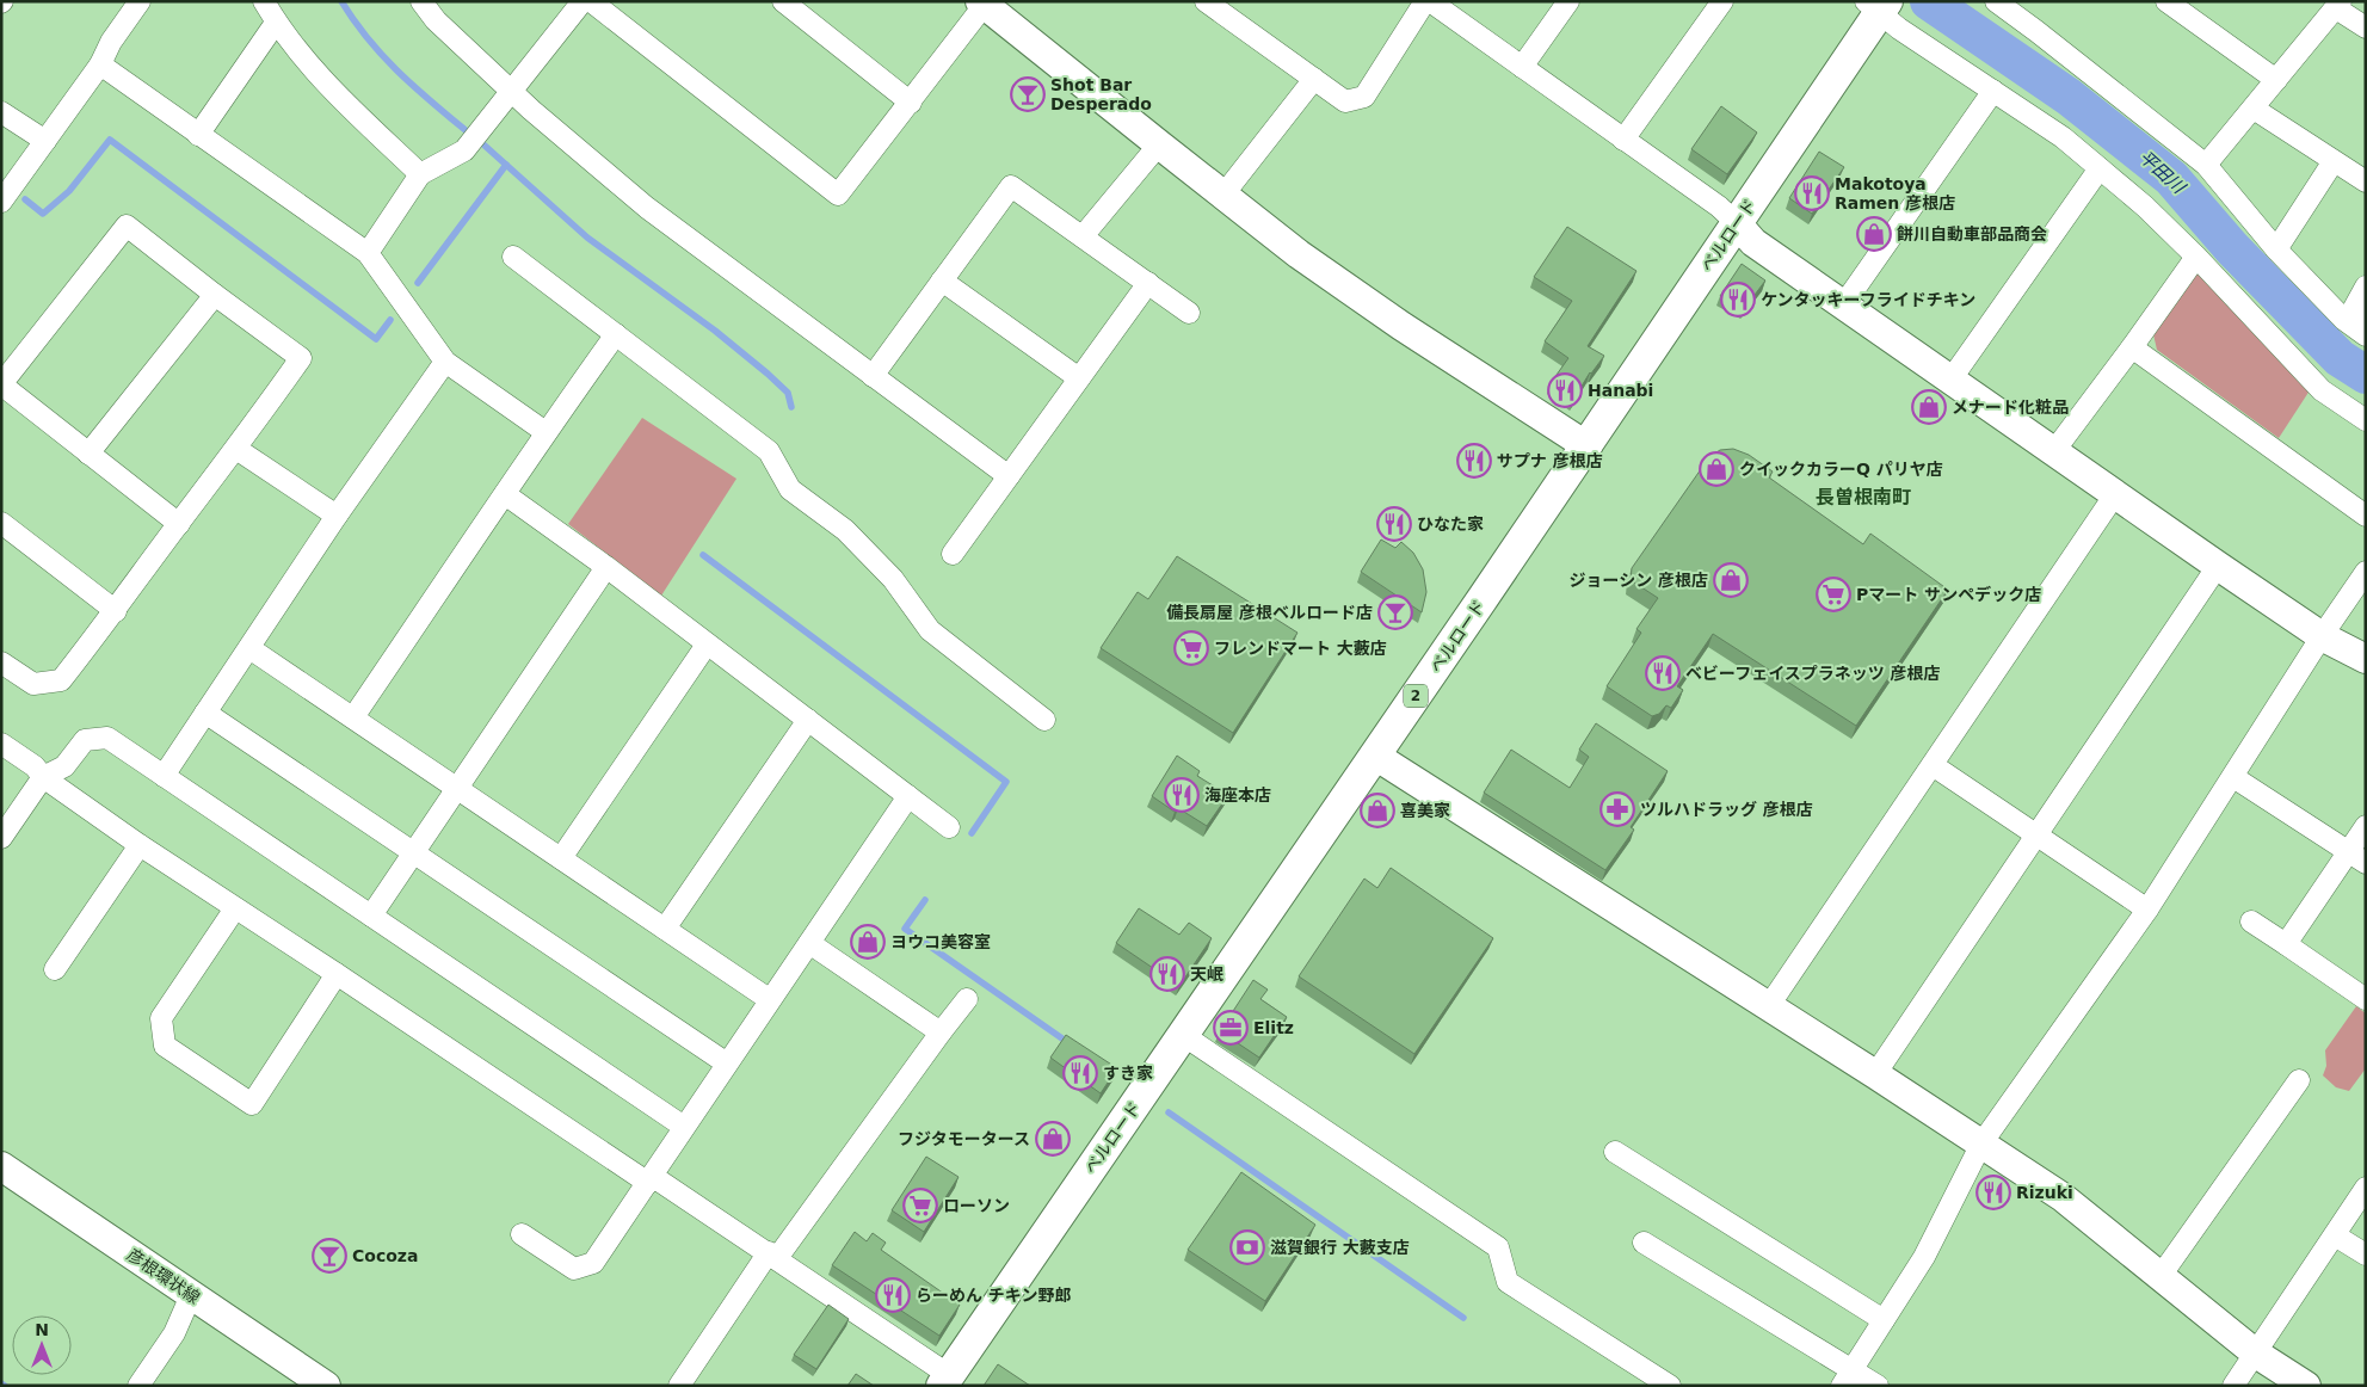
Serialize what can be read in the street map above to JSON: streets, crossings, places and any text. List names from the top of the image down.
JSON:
{
  "streets": {
    "main road": ["ベルロード", "2"],
    "street": ["彦根環状線"]
  },
  "districts": ["長曽根南町"],
  "water": ["平田川"],
  "places": {
    "bar": ["Shot Bar Desperado", "備長扇屋 彦根ベルロード店", "Cocoza"],
    "restaurant": [
      "Makotoya Ramen 彦根店",
      "ケンタッキーフライドチキン",
      "Hanabi",
      "サプナ 彦根店",
      "ひなた家",
      "ベビーフェイスプラネッツ 彦根店",
      "海座本店",
      "天岷",
      "すき家",
      "Rizuki",
      "らーめん チキン野郎"
    ],
    "shop": [
      "餅川自動車部品商会",
      "メナード化粧品",
      "クイックカラーQ パリヤ店",
      "ジョーシン 彦根店",
      "喜美家",
      "ヨウコ美容室",
      "フジタモータース"
    ],
    "supermarket": ["Pマート サンペデック店", "フレンドマート 大藪店", "ローソン"],
    "pharmacy": ["ツルハドラッグ 彦根店"],
    "office": ["Elitz"],
    "bank": ["滋賀銀行 大藪支店"]
  },
  "north": "top"
}
